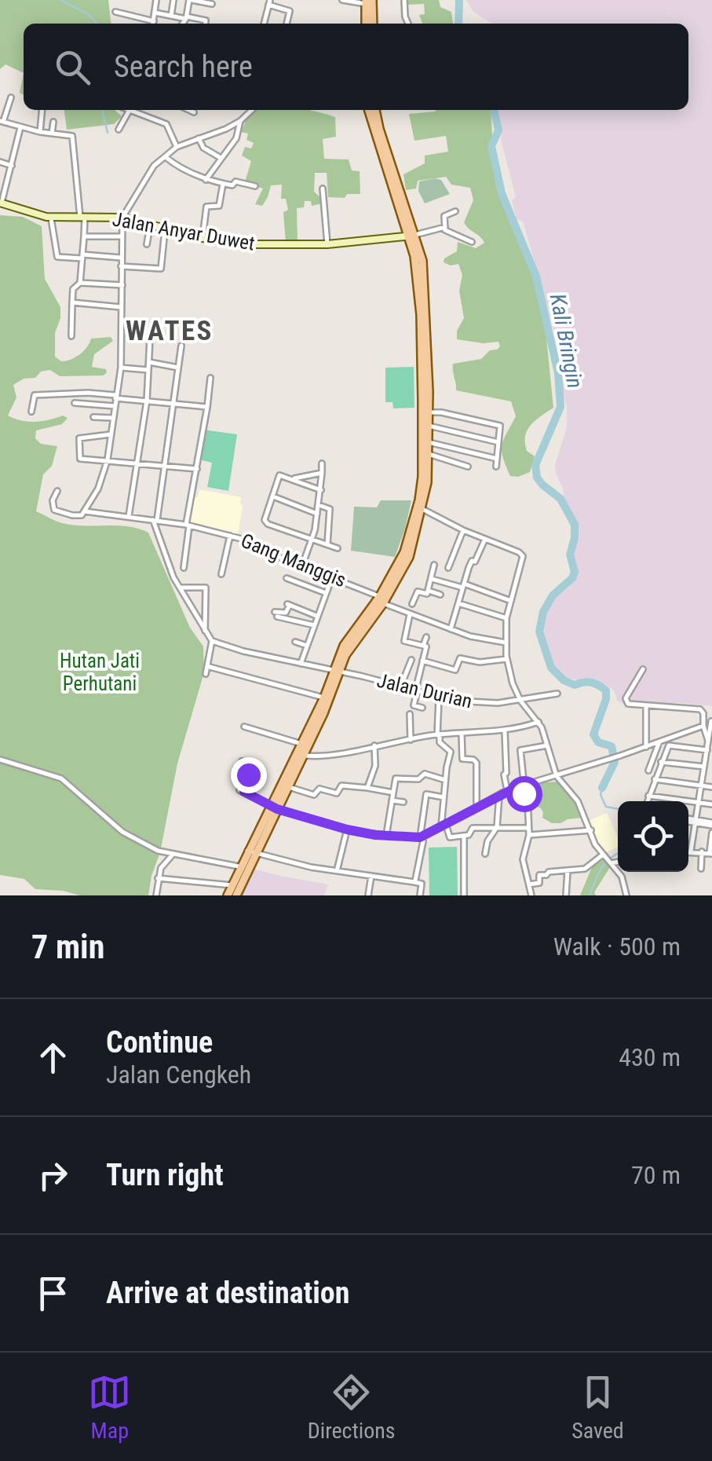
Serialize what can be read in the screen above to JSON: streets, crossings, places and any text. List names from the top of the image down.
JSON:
{
  "streets": {
    "street": ["Jalan Anyar Duwet", "Gang Manggis", "Jalan Durian"]
  },
  "districts": ["WATES"],
  "water": ["Kali Bringin"],
  "parks": ["Hutan Jati Perhutani"],
  "page": {
    "search": "Search here",
    "heading": ["7 min", "Walk · 500 m"],
    "list": [
      ["Continue", "Jalan Cengkeh", "430 m"],
      ["Turn right", "70 m"],
      "Arrive at destination"
    ],
    "nav": ["Map", "Directions", "Saved"]
  }
}
